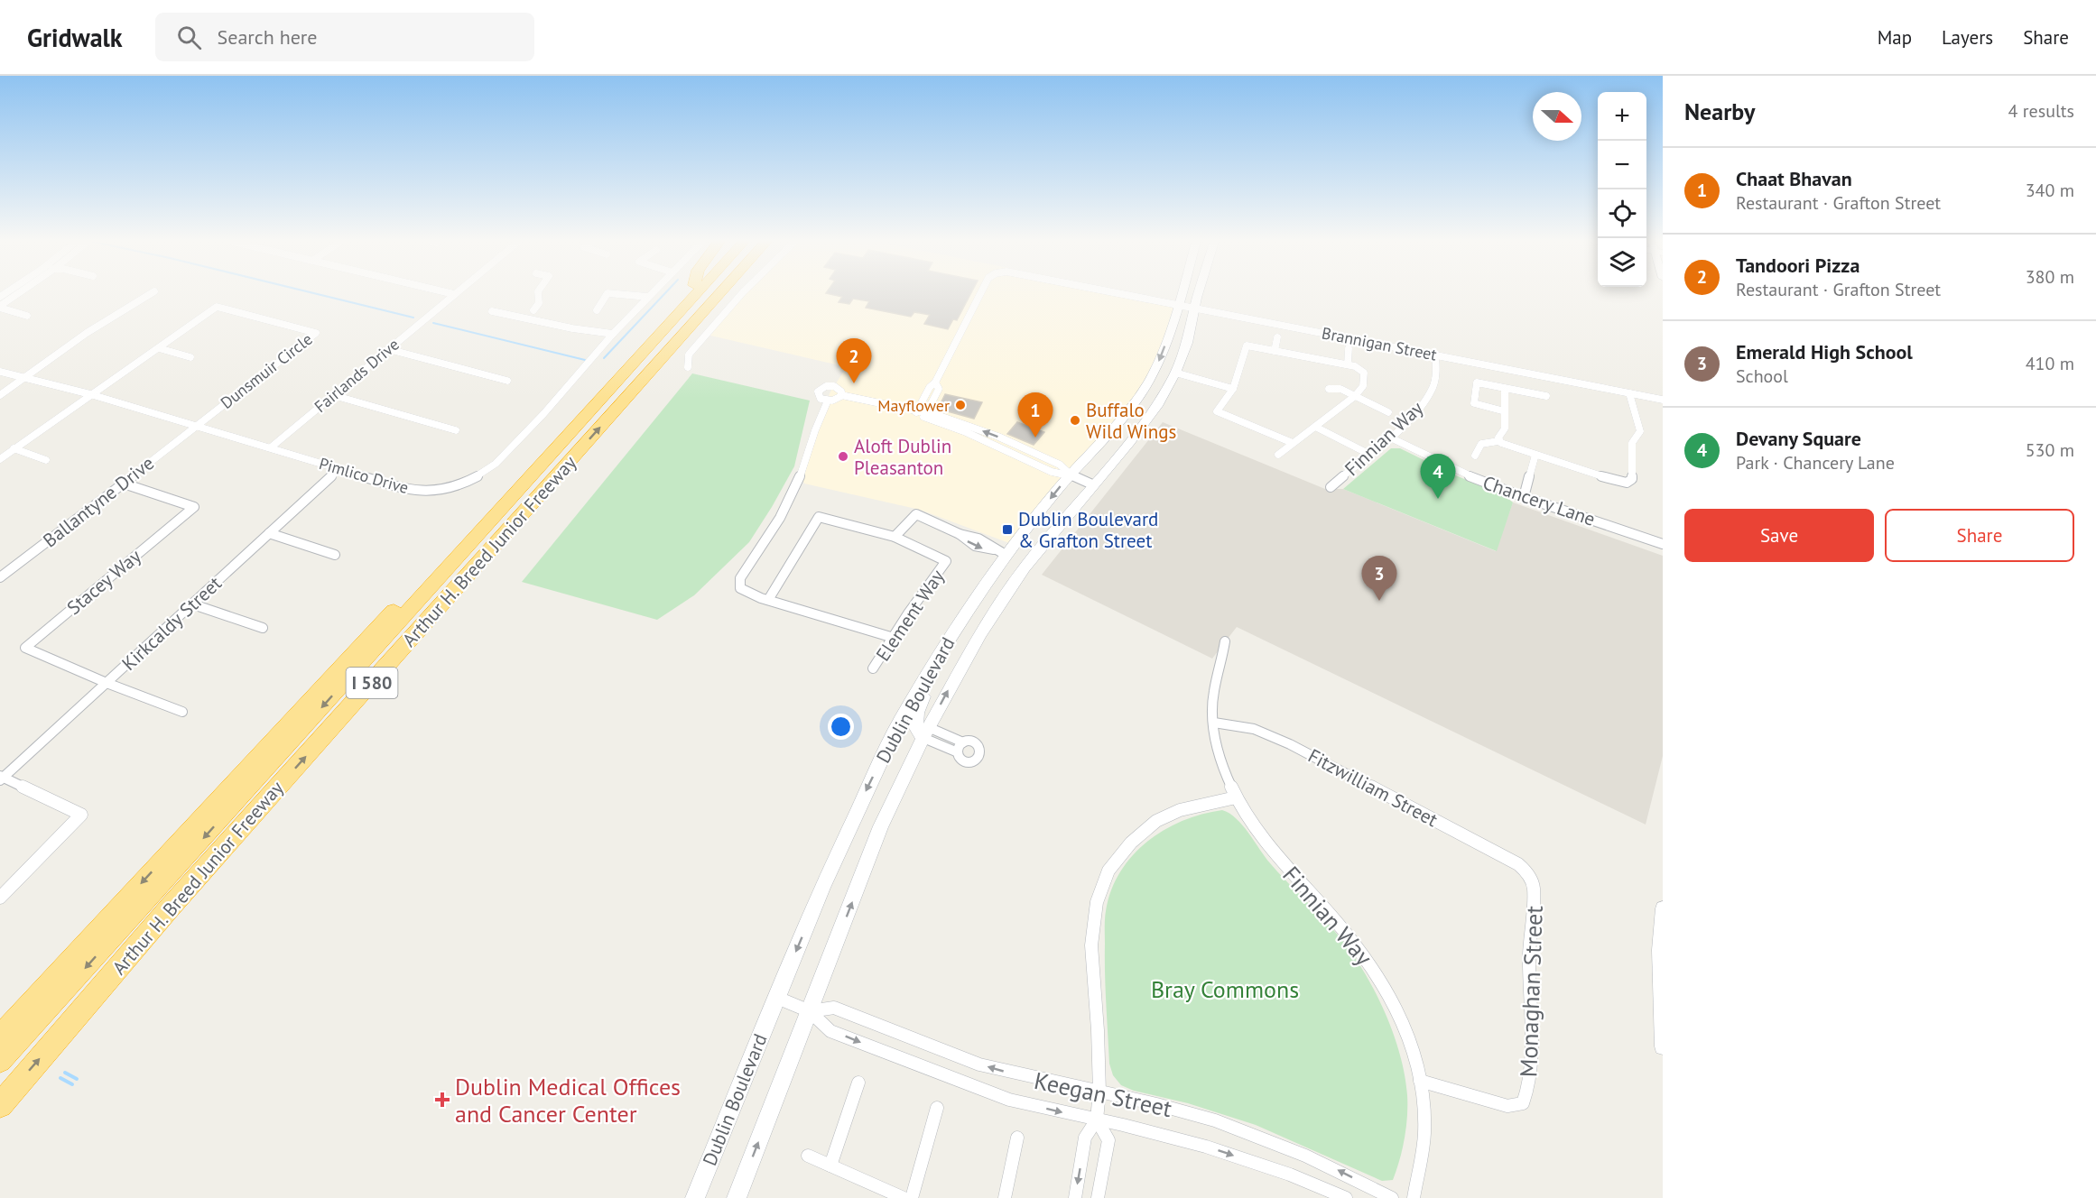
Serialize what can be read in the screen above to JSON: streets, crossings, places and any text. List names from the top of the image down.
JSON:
{
  "streets": {
    "highway": ["Arthur H. Breed Junior Freeway", "I 580"],
    "main road": ["Dublin Boulevard"],
    "street": [
      "Brannigan Street",
      "Dunsmuir Circle",
      "Fairlands Drive",
      "Finnian Way",
      "Pimlico Drive",
      "Chancery Lane",
      "Ballantyne Drive",
      "Stacey Way",
      "Element Way",
      "Kirkcaldy Street",
      "Fitzwilliam Street",
      "Monaghan Street",
      "Keegan Street"
    ]
  },
  "crossings": [
    ["Brannigan Street", "Finnian Way"],
    ["Brannigan Street", "Dublin Boulevard"],
    ["Dunsmuir Circle", "Pimlico Drive"],
    ["Dunsmuir Circle", "Ballantyne Drive"],
    ["Fairlands Drive", "Pimlico Drive"],
    ["Finnian Way", "Chancery Lane"],
    ["Finnian Way", "Fitzwilliam Street"],
    ["Finnian Way", "Monaghan Street"],
    ["Pimlico Drive", "Ballantyne Drive"],
    ["Pimlico Drive", "Kirkcaldy Street"],
    ["Ballantyne Drive", "Stacey Way"],
    ["Stacey Way", "Kirkcaldy Street"],
    ["Dublin Boulevard", "Keegan Street"],
    ["Fitzwilliam Street", "Monaghan Street"]
  ],
  "parks": ["Bray Commons"],
  "places": {
    "other": ["Mayflower", "Buffalo Wild Wings", "Aloft Dublin Pleasanton"],
    "transit": ["Dublin Boulevard & Grafton Street"],
    "health": ["Dublin Medical Offices and Cancer Center"]
  },
  "north": "right",
  "page": {
    "header": "Gridwalk",
    "search": "Search here",
    "nav": ["Map", "Layers", "Share"],
    "heading": ["Nearby", "4 results"],
    "map_buttons": ["+", "−"],
    "list": [
      {
        "mark": "1",
        "name": "Chaat Bhavan",
        "note": "Restaurant · Grafton Street",
        "value": "340 m"
      },
      {
        "mark": "2",
        "name": "Tandoori Pizza",
        "note": "Restaurant · Grafton Street",
        "value": "380 m"
      },
      {
        "mark": "3",
        "name": "Emerald High School",
        "note": "School",
        "value": "410 m"
      },
      {
        "mark": "4",
        "name": "Devany Square",
        "note": "Park · Chancery Lane",
        "value": "530 m"
      }
    ],
    "pins": [
      "2",
      "1",
      "4",
      "3"
    ],
    "buttons": ["Save", "Share"]
  }
}
